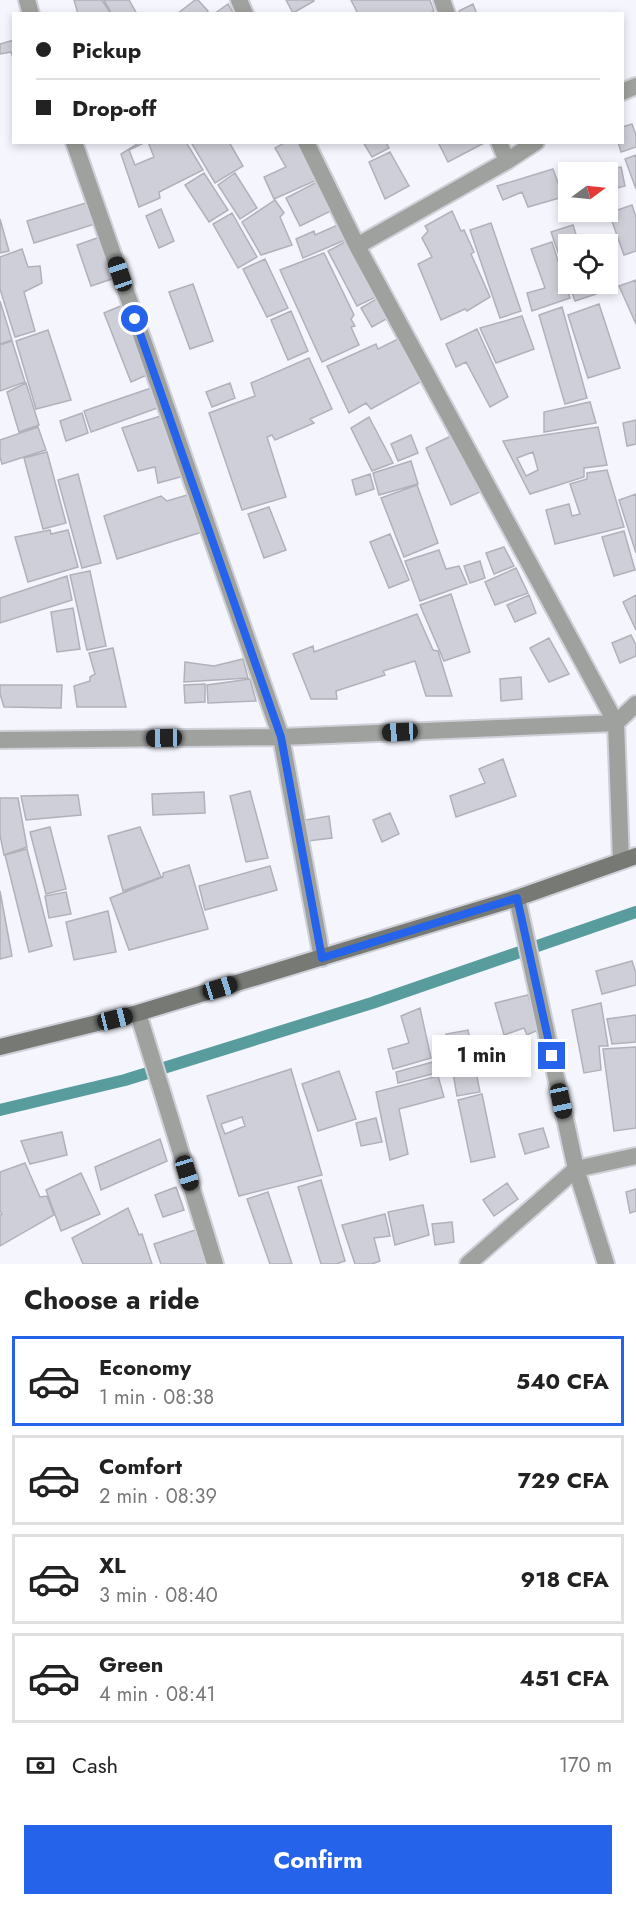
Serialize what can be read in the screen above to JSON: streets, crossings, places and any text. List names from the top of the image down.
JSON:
{
  "north": "right",
  "page": {
    "banner": ["Pickup", "Drop-off"],
    "bubble": "1 min",
    "heading": "Choose a ride",
    "list": [
      {
        "name": "Economy",
        "note": "1 min · 08:38",
        "value": "540 CFA"
      },
      {
        "name": "Comfort",
        "note": "2 min · 08:39",
        "value": "729 CFA"
      },
      {
        "name": "XL",
        "note": "3 min · 08:40",
        "value": "918 CFA"
      },
      {
        "name": "Green",
        "note": "4 min · 08:41",
        "value": "451 CFA"
      }
    ],
    "pay": ["Cash", "170 m"],
    "buttons": "Confirm"
  }
}
